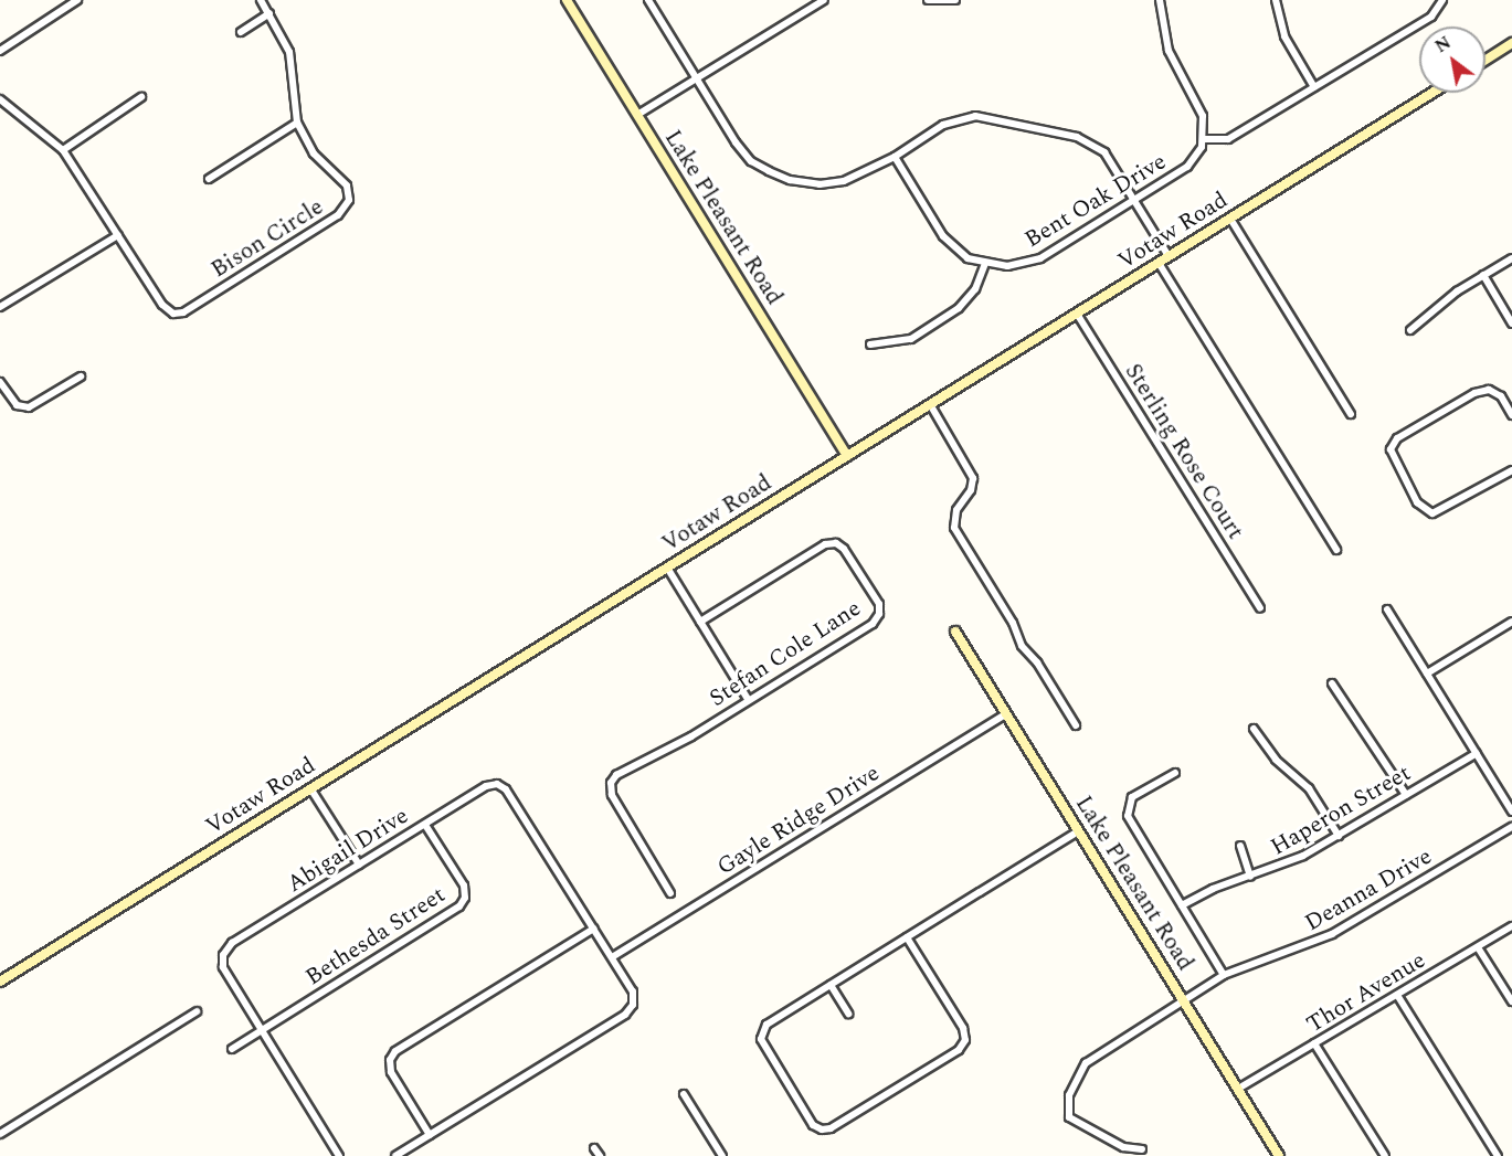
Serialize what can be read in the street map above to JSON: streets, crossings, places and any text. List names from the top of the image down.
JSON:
{
  "streets": {
    "street": [
      "Bent Oak Drive",
      "Lake Pleasant Road",
      "Votaw Road",
      "Bison Circle",
      "Sterling Rose Court",
      "Stefan Cole Lane",
      "Haperon Street",
      "Gayle Ridge Drive",
      "Abigail Drive",
      "Deanna Drive",
      "Bethesda Street",
      "Thor Avenue"
    ]
  },
  "crossings": [
    ["Lake Pleasant Road", "Votaw Road"],
    ["Lake Pleasant Road", "Gayle Ridge Drive"],
    ["Lake Pleasant Road", "Deanna Drive"],
    ["Lake Pleasant Road", "Thor Avenue"],
    ["Votaw Road", "Sterling Rose Court"],
    ["Abigail Drive", "Bethesda Street"]
  ],
  "north": "top left"
}
